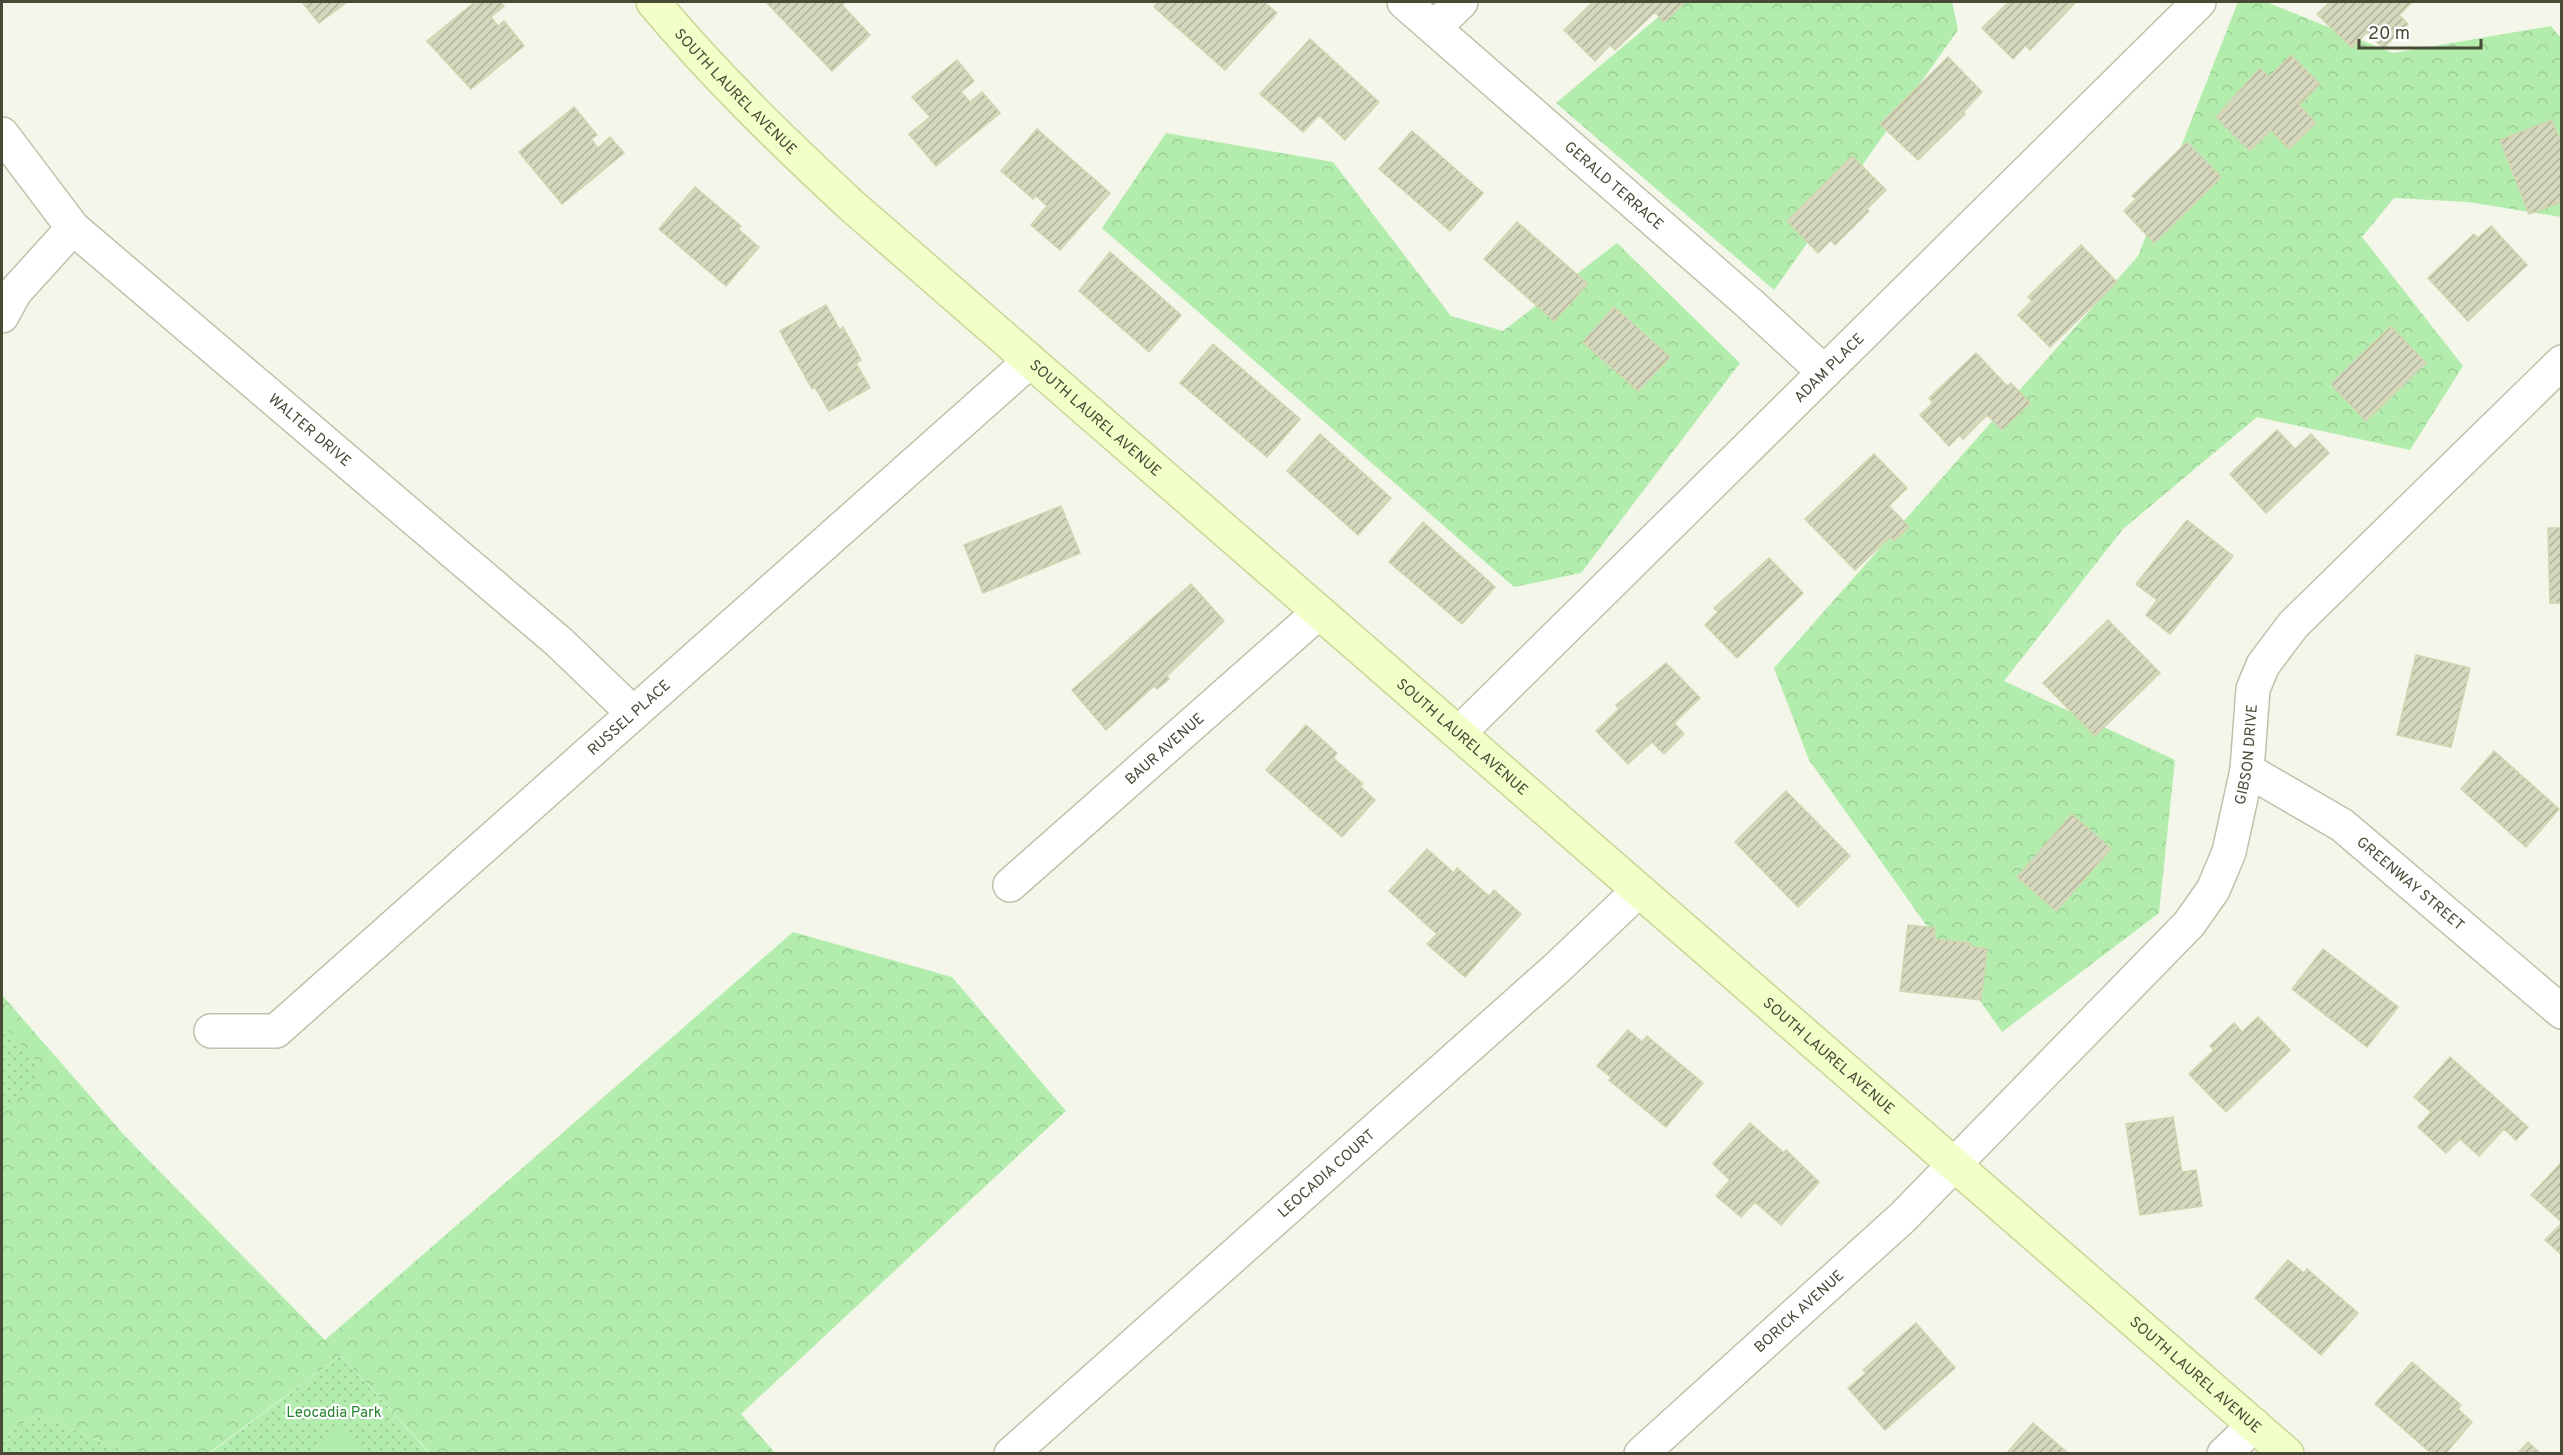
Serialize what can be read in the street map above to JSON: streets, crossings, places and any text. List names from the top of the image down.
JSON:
{
  "streets": {
    "street": [
      "SOUTH LAUREL AVENUE",
      "GERALD TERRACE",
      "ADAM PLACE",
      "WALTER DRIVE",
      "RUSSEL PLACE",
      "BAUR AVENUE",
      "GIBSON DRIVE",
      "GREENWAY STREET",
      "LEOCADIA COURT",
      "BORICK AVENUE"
    ]
  },
  "crossings": [
    ["SOUTH LAUREL AVENUE", "ADAM PLACE"],
    ["SOUTH LAUREL AVENUE", "RUSSEL PLACE"],
    ["SOUTH LAUREL AVENUE", "BAUR AVENUE"],
    ["SOUTH LAUREL AVENUE", "GIBSON DRIVE"],
    ["SOUTH LAUREL AVENUE", "LEOCADIA COURT"],
    ["SOUTH LAUREL AVENUE", "BORICK AVENUE"],
    ["GERALD TERRACE", "ADAM PLACE"],
    ["WALTER DRIVE", "RUSSEL PLACE"],
    ["GIBSON DRIVE", "GREENWAY STREET"],
    ["GIBSON DRIVE", "BORICK AVENUE"]
  ],
  "parks": ["Leocadia Park"],
  "scale_bar": "20 m"
}
